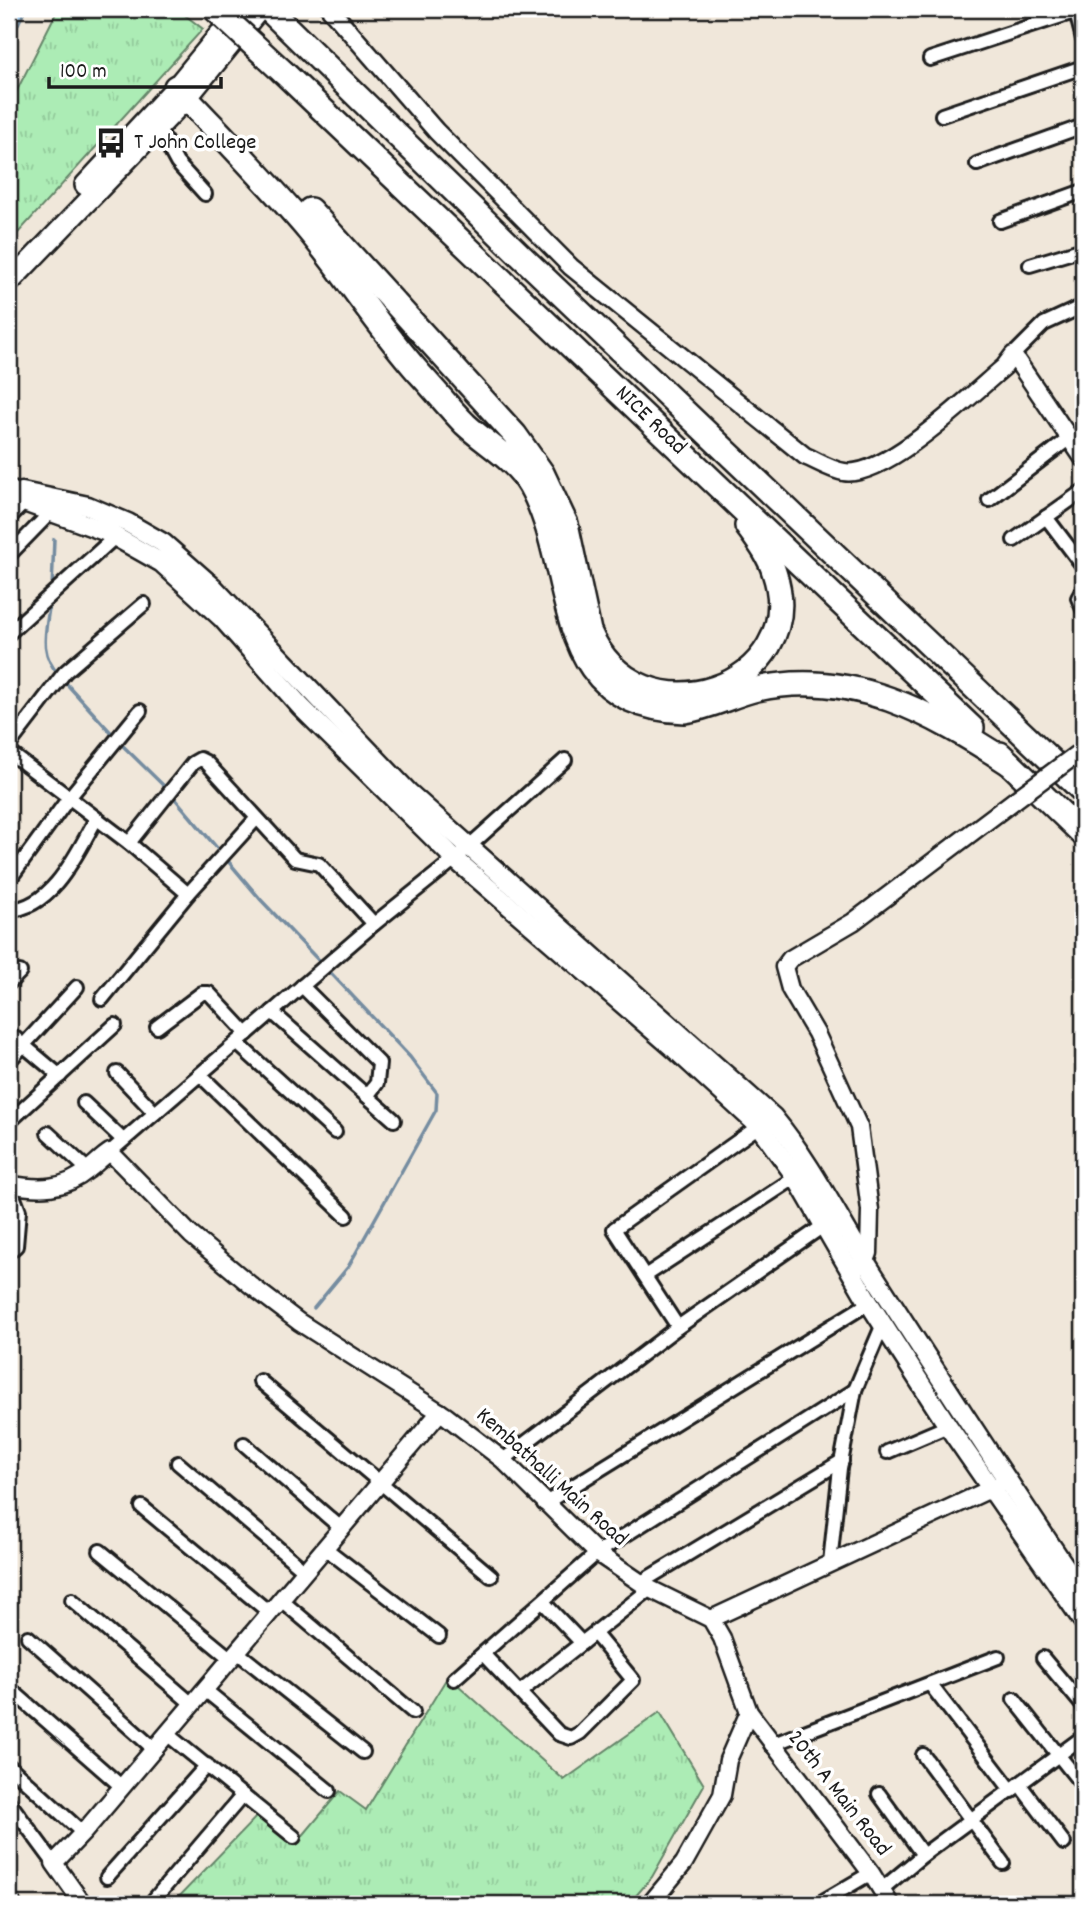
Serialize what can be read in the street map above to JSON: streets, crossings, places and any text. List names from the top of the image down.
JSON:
{
  "streets": {
    "highway": ["NICE Road"],
    "street": ["Kembathalli Main Road", "20th A Main Road"]
  },
  "places": {
    "bus stop": ["T John College"]
  },
  "scale_bar": "100 m"
}
